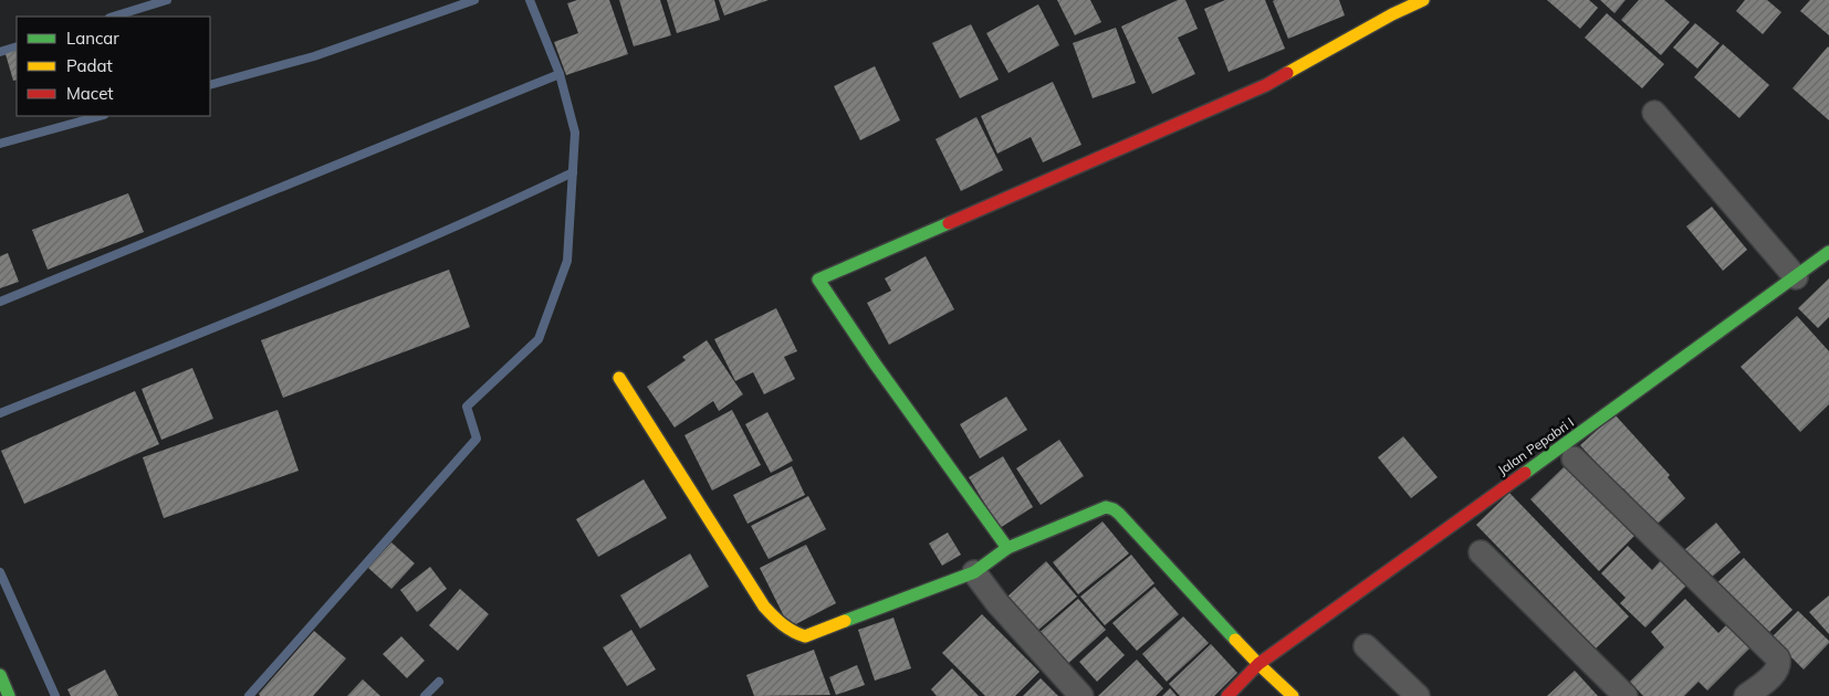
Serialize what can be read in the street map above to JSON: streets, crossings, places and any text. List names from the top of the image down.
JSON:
{
  "streets": {
    "main road": ["Jalan Pepabri I"]
  },
  "legend": ["Lancar", "Padat", "Macet"]
}
